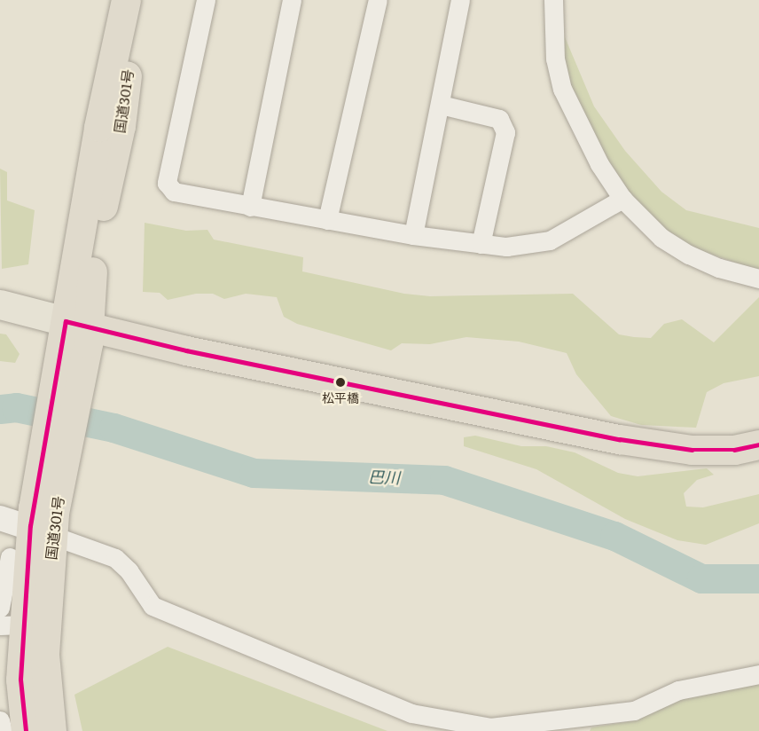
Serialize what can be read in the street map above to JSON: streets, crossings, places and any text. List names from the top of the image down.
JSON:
{
  "streets": {
    "highway": ["国道301号"]
  },
  "water": ["巴川"],
  "places": ["松平橋"]
}
